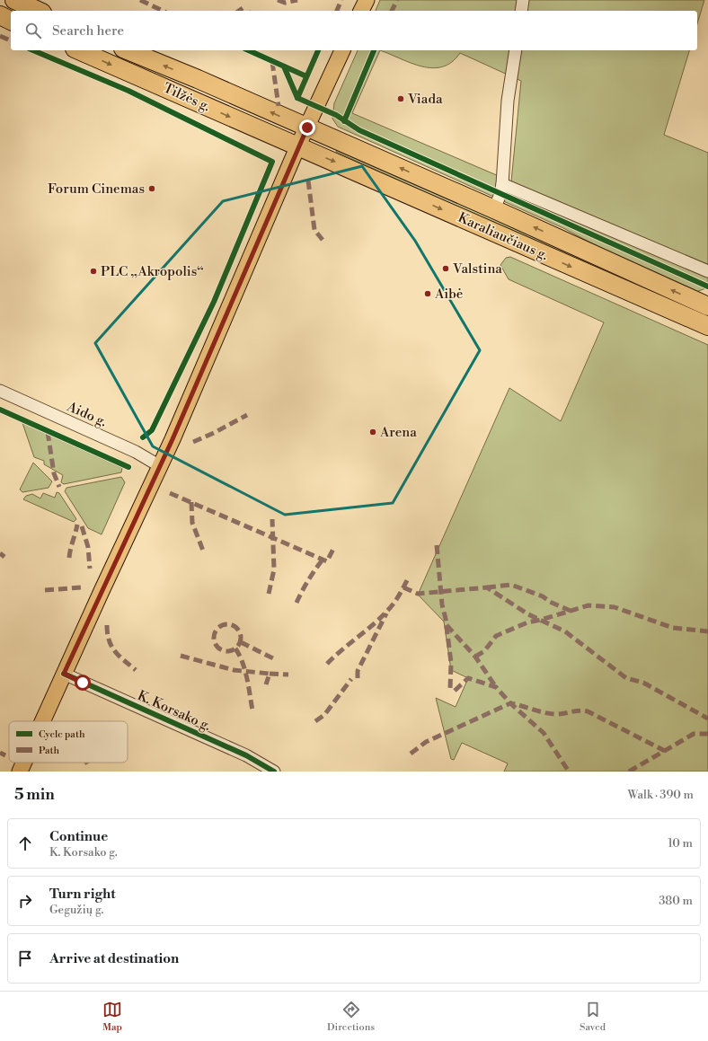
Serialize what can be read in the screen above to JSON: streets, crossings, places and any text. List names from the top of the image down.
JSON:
{
  "streets": {
    "highway": ["Tilžės g.", "Karaliaučiaus g."],
    "street": ["Aido g.", "K. Korsako g."]
  },
  "crossings": [
    ["Tilžės g.", "Karaliaučiaus g."]
  ],
  "places": [
    "Viada",
    "Forum Cinemas",
    "Valstina",
    "PLC „Akropolis“",
    "Aibė",
    "Arena"
  ],
  "legend": ["Cycle path", "Path"],
  "page": {
    "search": "Search here",
    "heading": ["5 min", "Walk · 390 m"],
    "list": [
      ["Continue", "K. Korsako g.", "10 m"],
      ["Turn right", "Gegužių g.", "380 m"],
      "Arrive at destination"
    ],
    "nav": ["Map", "Directions", "Saved"]
  }
}
